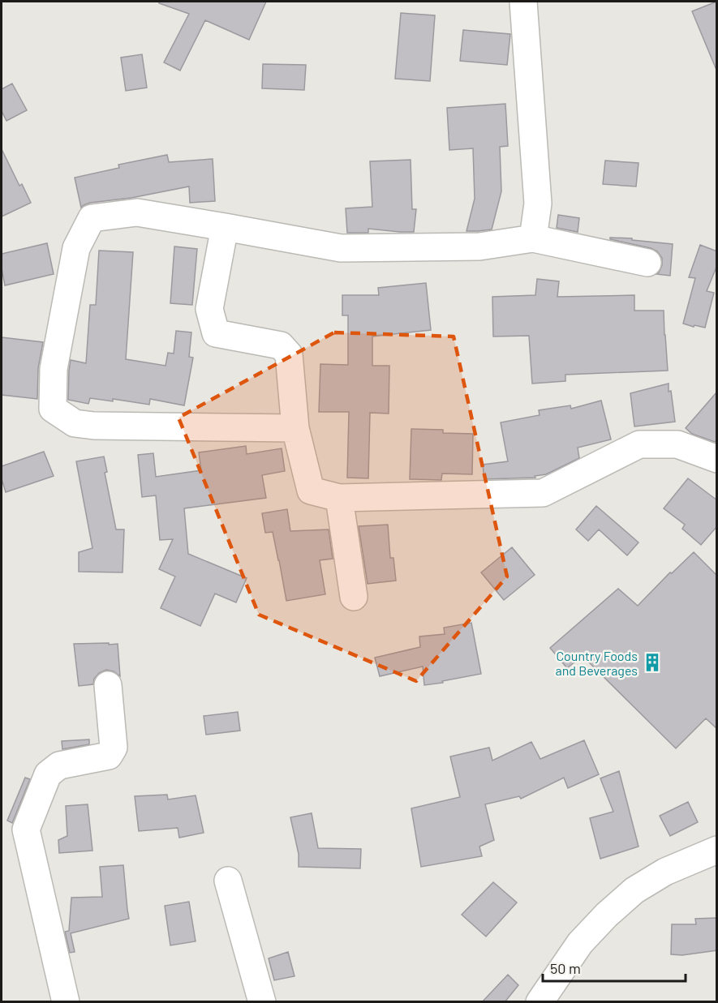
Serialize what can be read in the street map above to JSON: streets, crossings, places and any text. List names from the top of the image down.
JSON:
{
  "places": {
    "building": ["Country Foods and Beverages"]
  },
  "scale_bar": "50 m"
}
